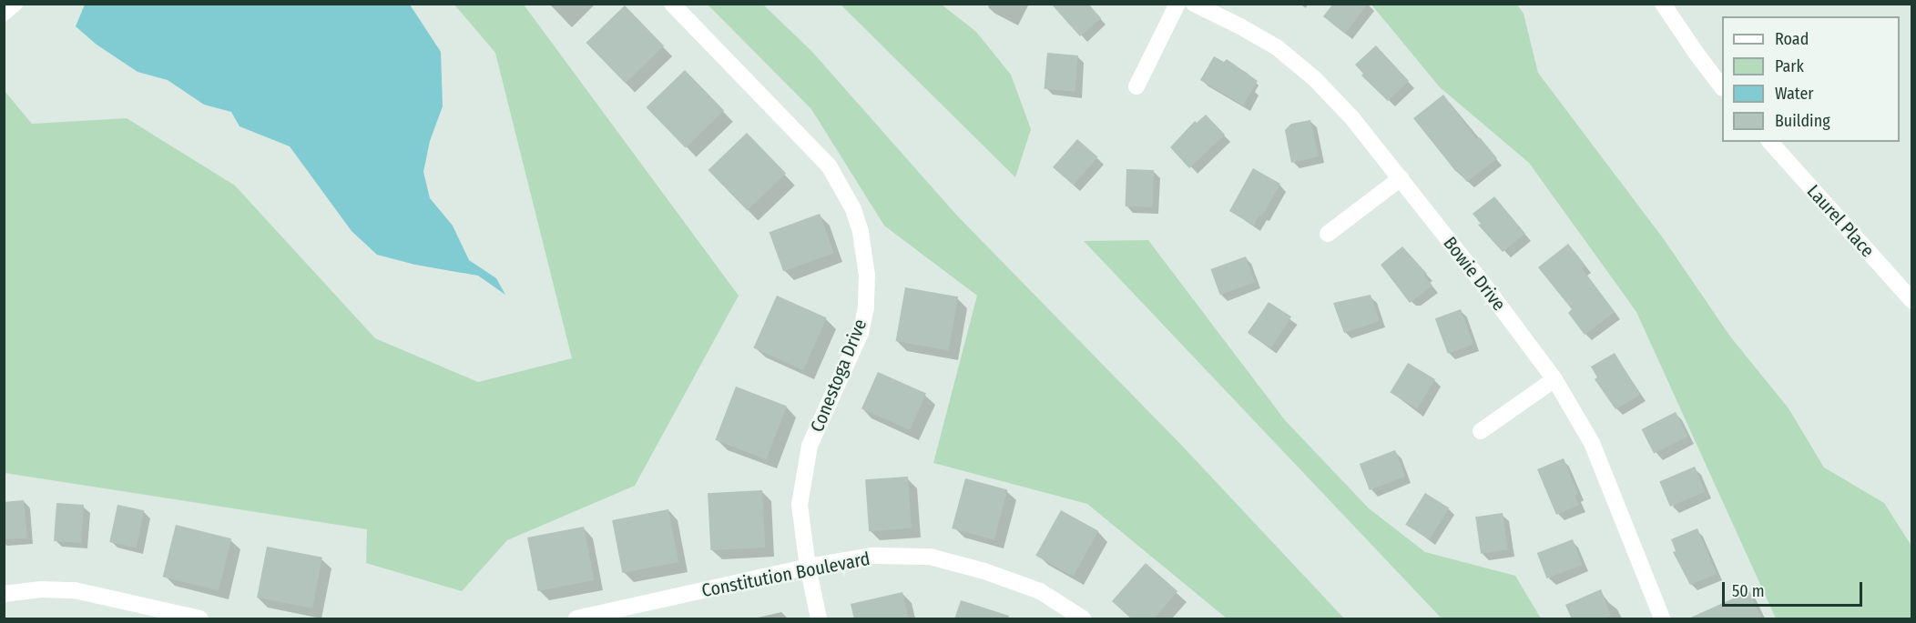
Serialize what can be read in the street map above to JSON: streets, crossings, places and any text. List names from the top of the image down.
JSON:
{
  "streets": {
    "street": [
      "Laurel Place",
      "Bowie Drive",
      "Conestoga Drive",
      "Constitution Boulevard"
    ]
  },
  "crossings": [
    ["Conestoga Drive", "Constitution Boulevard"]
  ],
  "legend": [
    "Road",
    "Park",
    "Water",
    "Building"
  ],
  "scale_bar": "50 m"
}
